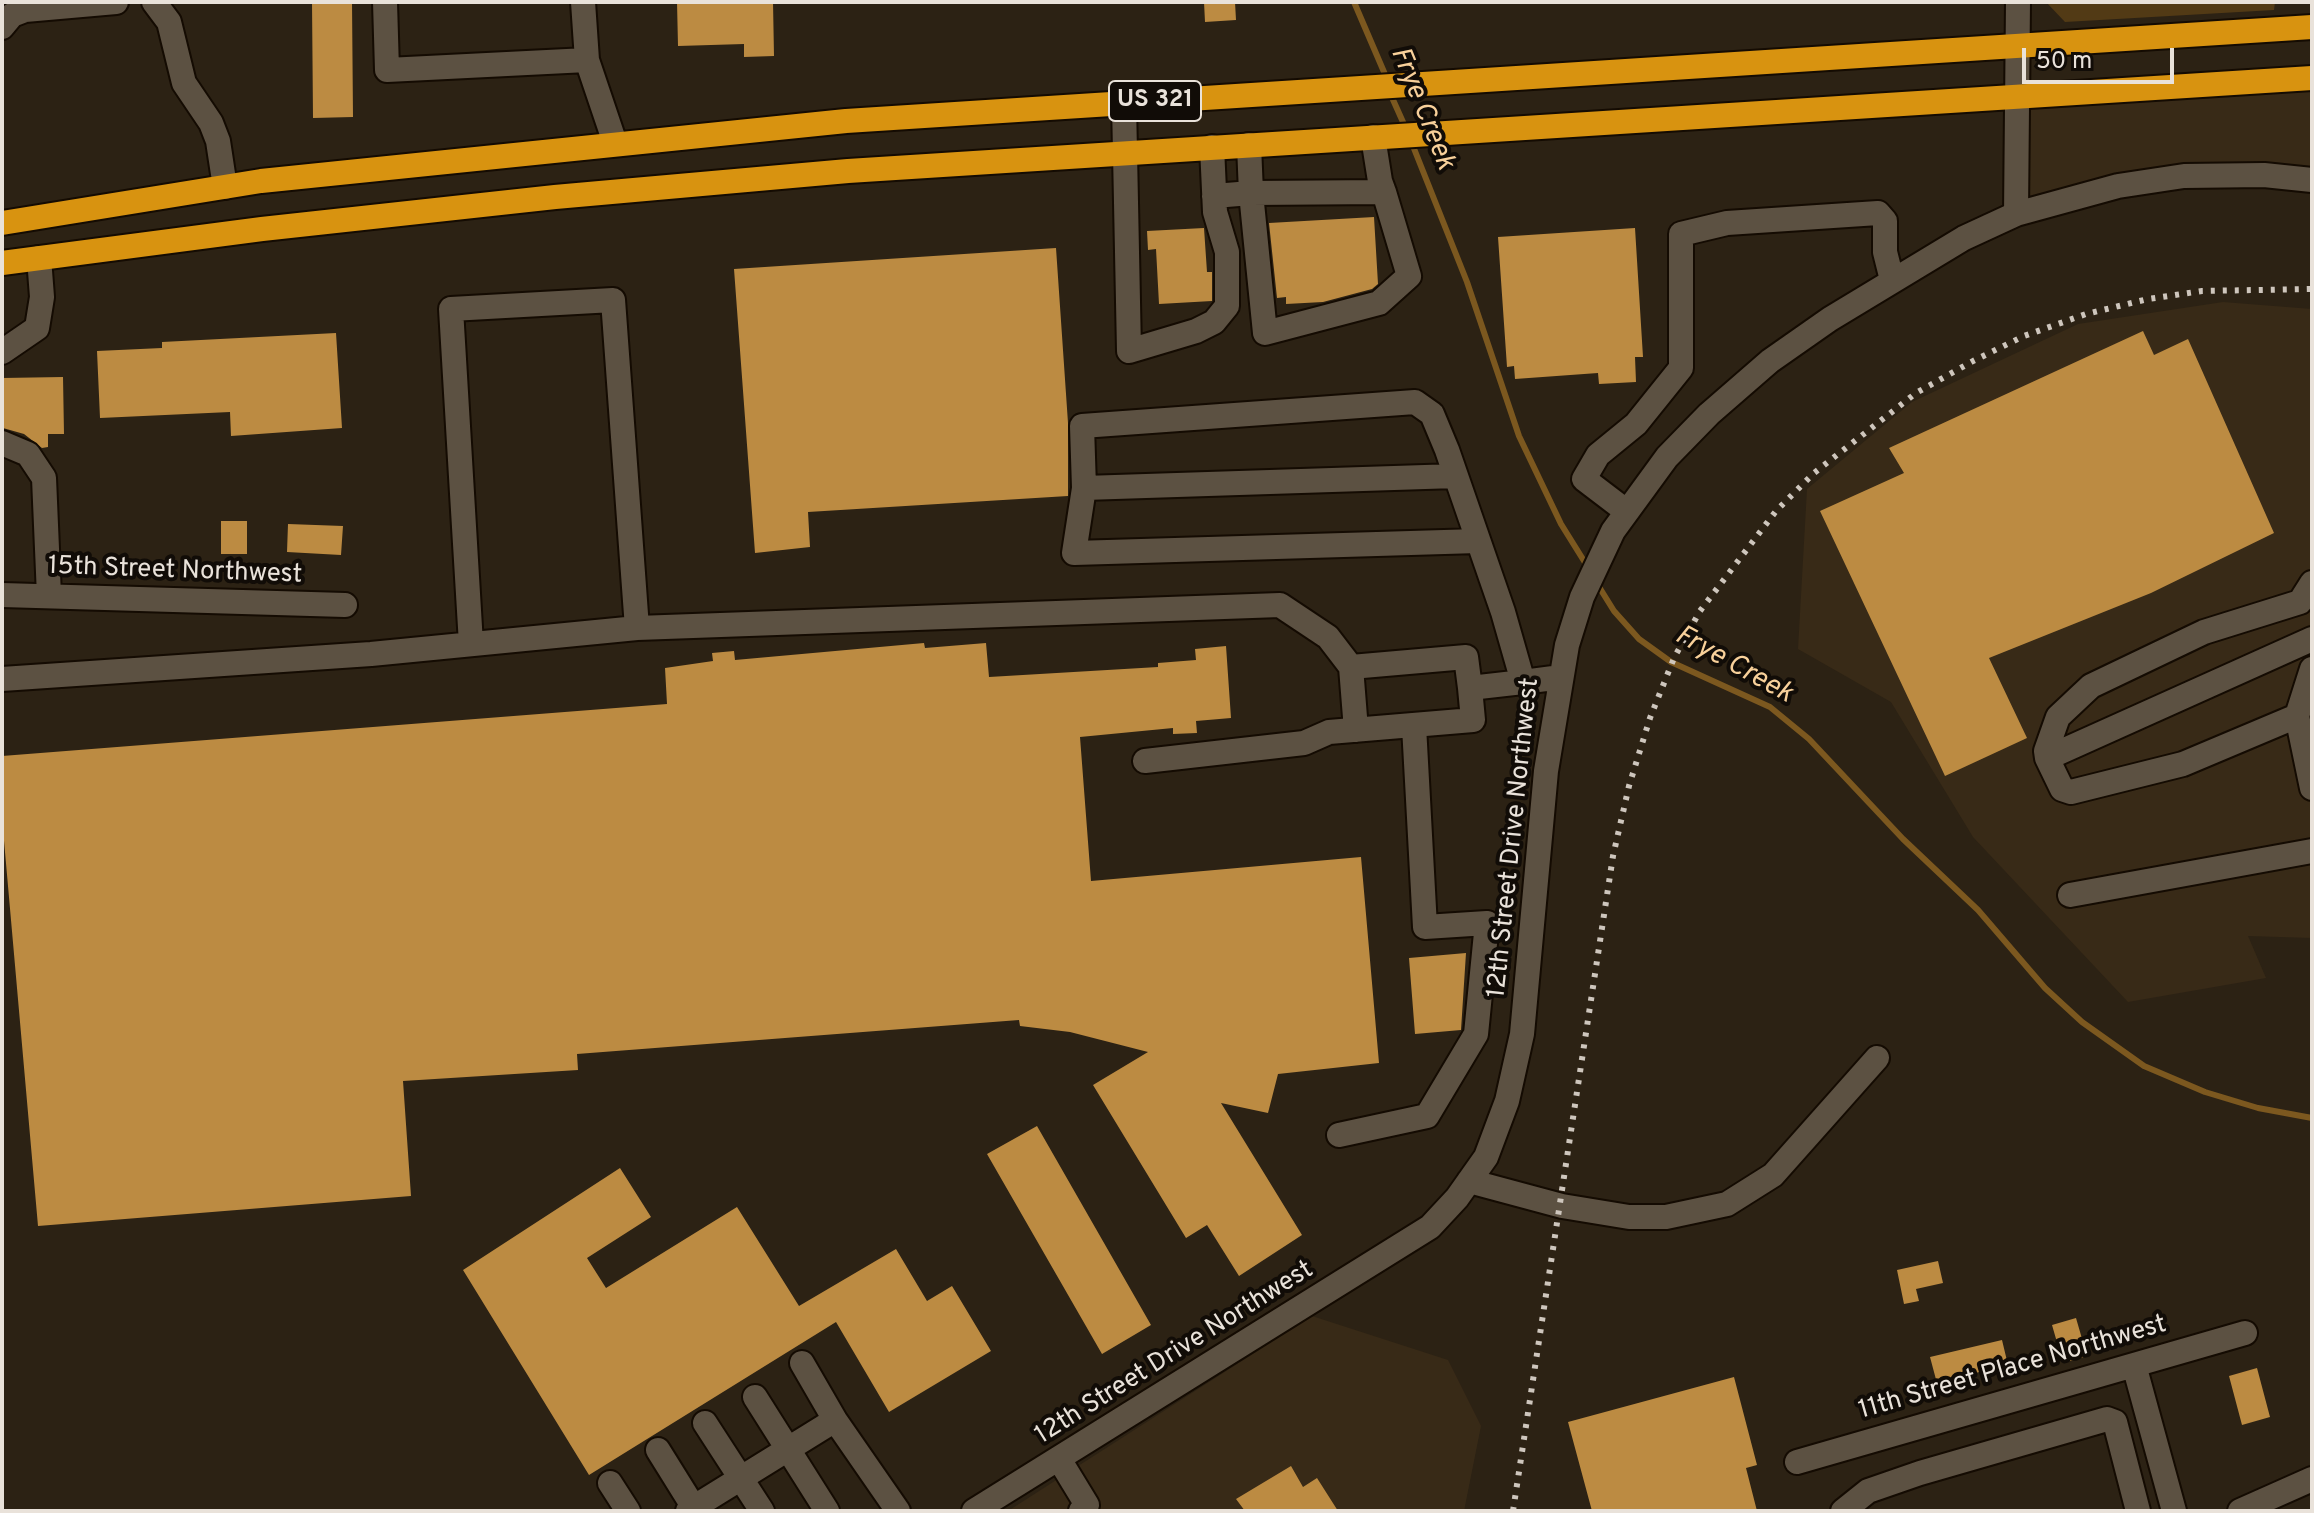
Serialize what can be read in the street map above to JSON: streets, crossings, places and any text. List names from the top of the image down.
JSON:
{
  "streets": {
    "highway": ["US 321"],
    "street": ["15th Street Northwest", "12th Street Drive Northwest", "11th Street Place Northwest"]
  },
  "water": ["Frye Creek"],
  "scale_bar": "50 m"
}
